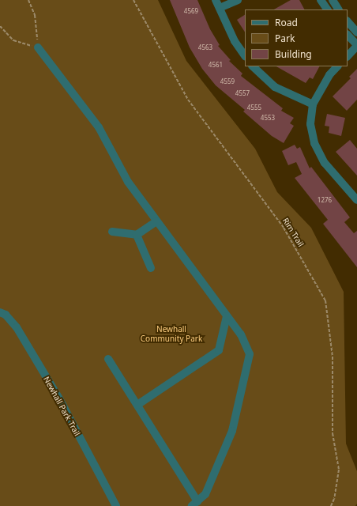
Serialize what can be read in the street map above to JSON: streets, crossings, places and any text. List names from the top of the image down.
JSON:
{
  "streets": {
    "street": ["Newhall Park Trail"],
    "path": ["Rim Trail"]
  },
  "parks": ["Newhall Community Park"],
  "house_numbers": [
    "4569",
    "4563",
    "4561",
    "4559",
    "4557",
    "4555",
    "4553",
    "1276"
  ],
  "legend": ["Road", "Park", "Building"]
}
